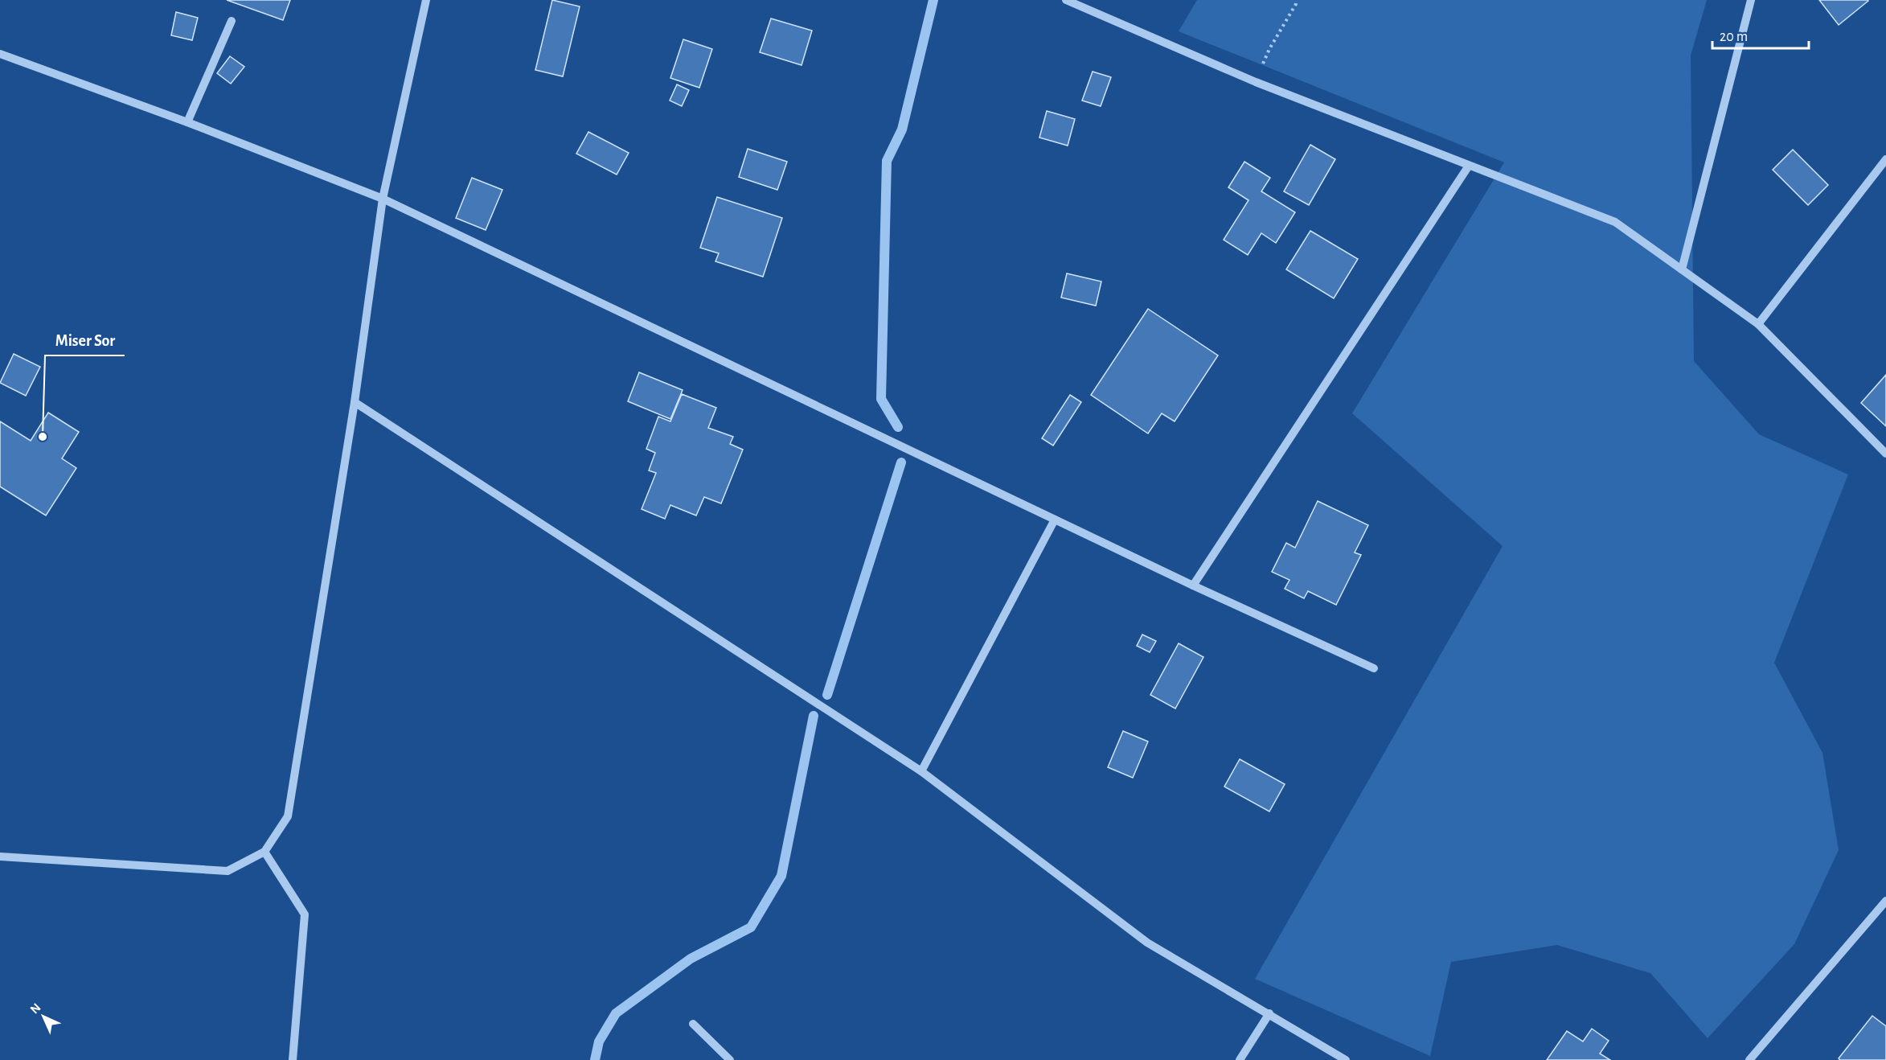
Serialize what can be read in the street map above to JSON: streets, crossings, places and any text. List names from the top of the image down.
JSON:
{
  "places": ["Miser Sor"],
  "scale_bar": "20 m",
  "north": "top left"
}
